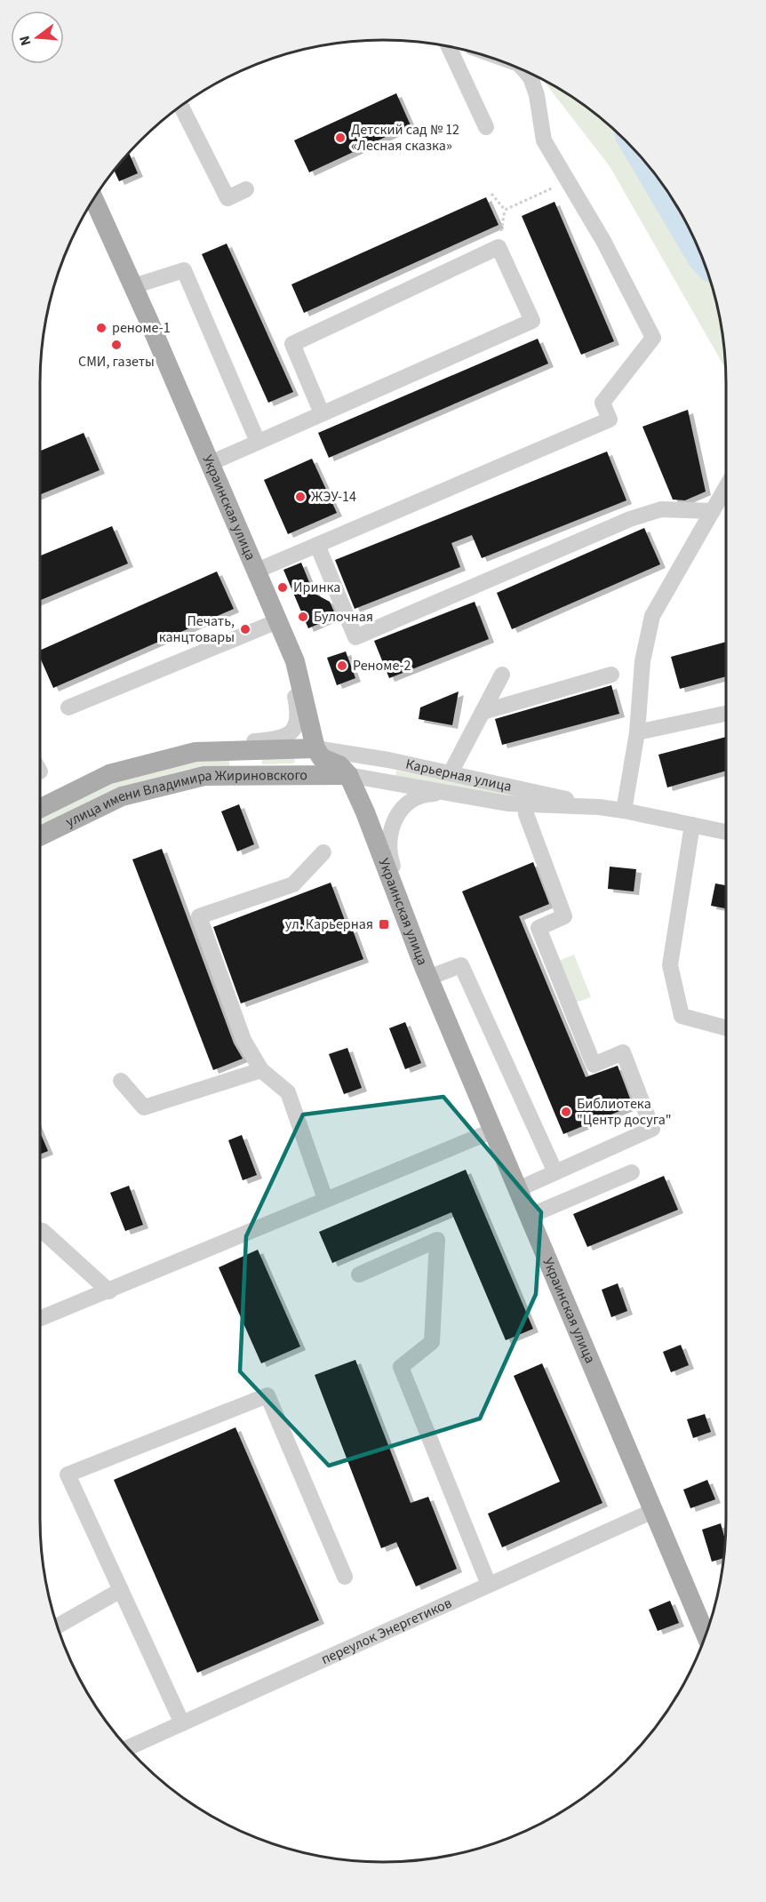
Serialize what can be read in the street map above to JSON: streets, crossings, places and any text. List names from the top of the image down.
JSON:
{
  "streets": {
    "main road": ["Украинская улица", "улица имени Владимира Жириновского"],
    "street": ["Карьерная улица", "переулок Энергетиков"]
  },
  "crossings": [
    ["Украинская улица", "Карьерная улица"],
    ["Украинская улица", "улица имени Владимира Жириновского"],
    ["Украинская улица", "переулок Энергетиков"],
    ["Карьерная улица", "улица имени Владимира Жириновского"]
  ],
  "places": {
    "other": [
      "Детский сад № 12 «Лесная сказка»",
      "реноме-1",
      "СМИ, газеты",
      "ЖЭУ-14",
      "Иринка",
      "Булочная",
      "Печать, канцтовары",
      "Реноме-2",
      "Библиотека \"Центр досуга\""
    ],
    "transit": ["ул. Карьерная"]
  },
  "north": "left"
}
